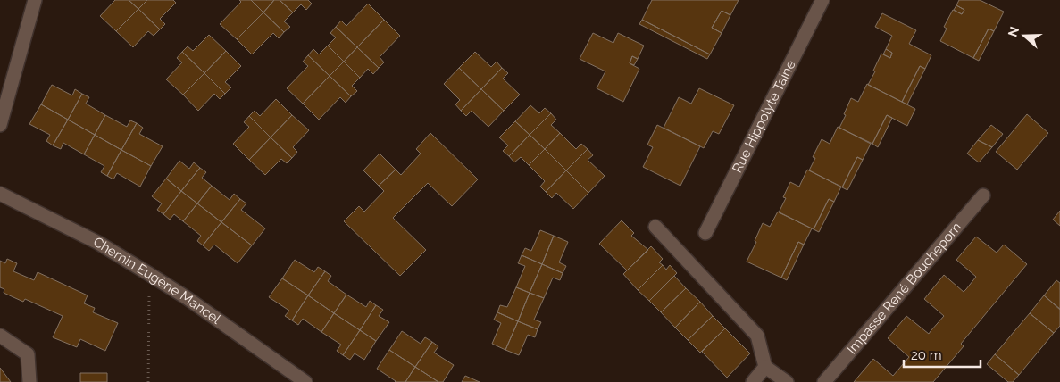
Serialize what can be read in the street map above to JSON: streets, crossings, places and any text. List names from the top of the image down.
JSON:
{
  "streets": {
    "street": ["Rue Hippolyte Taine", "Chemin Eugène Mancel", "Impasse René Boucheporn"]
  },
  "scale_bar": "20 m",
  "north": "left"
}
